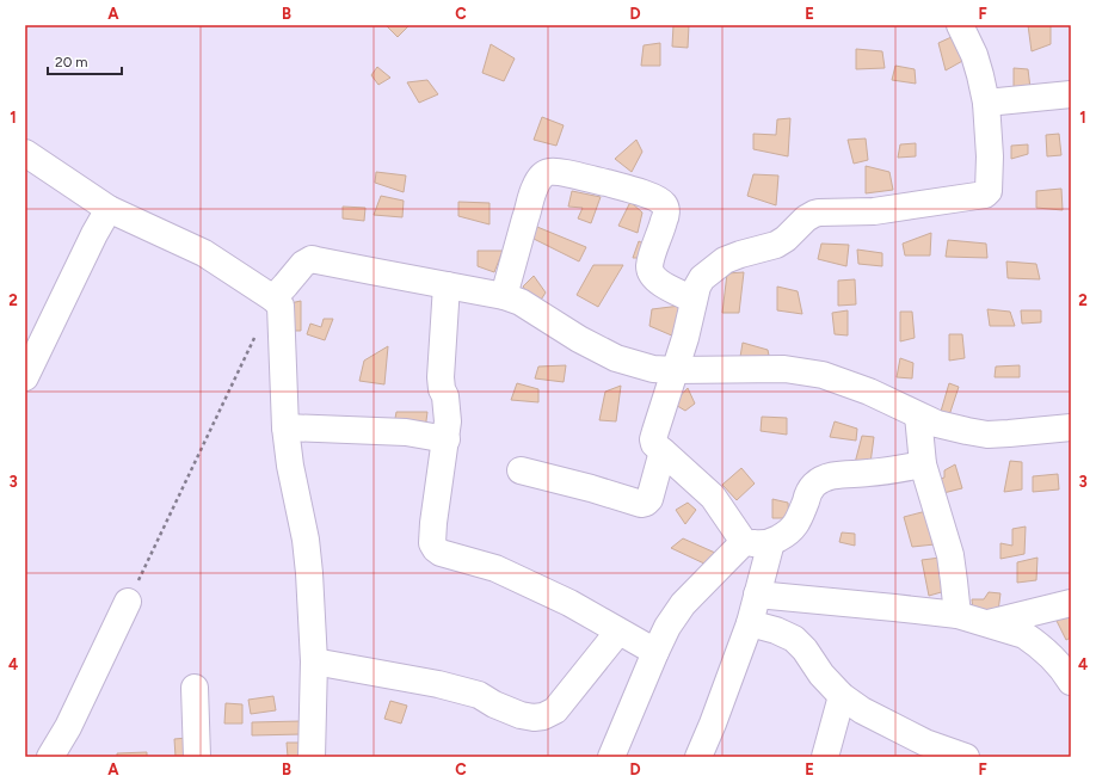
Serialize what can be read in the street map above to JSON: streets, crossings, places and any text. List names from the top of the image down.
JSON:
{
  "scale_bar": "20 m",
  "grid": {
    "columns": [
      "A",
      "B",
      "C",
      "D",
      "E",
      "F"
    ],
    "rows": [
      "1",
      "2",
      "3",
      "4"
    ]
  }
}
